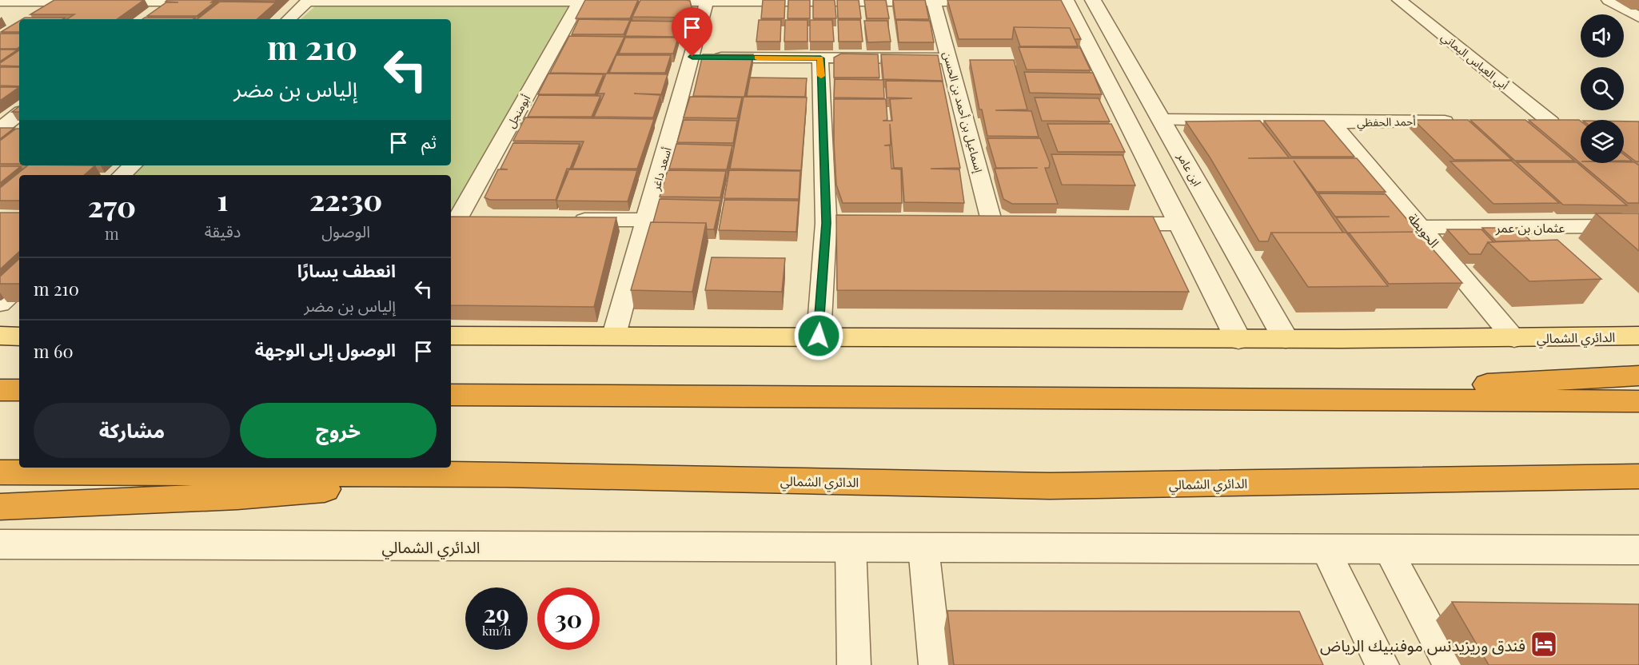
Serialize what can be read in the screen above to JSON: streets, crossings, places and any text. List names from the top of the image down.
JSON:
{
  "streets": {
    "highway": ["الدائري الشمالي"],
    "street": [
      "أبي العباس اليماني",
      "أبومنجل",
      "إسماعيل بن أحمد بن الحسن",
      "أحمد الحفظي",
      "أسعد داغر",
      "ابن عامر",
      "عثمان بن عمر",
      "الحويطة"
    ]
  },
  "crossings": [
    ["أحمد الحفظي", "ابن عامر"],
    ["أحمد الحفظي", "الحويطة"],
    ["أسعد داغر", "الدائري الشمالي"],
    ["ابن عامر", "الدائري الشمالي"],
    ["عثمان بن عمر", "الحويطة"],
    ["الحويطة", "الدائري الشمالي"]
  ],
  "places": {
    "hotel": ["فندق وريزيدنس موفنبيك الرياض"]
  },
  "page": {
    "turn": ["210 m", "إلياس بن مضر"],
    "then": "ثم",
    "eta": [
      "22:30",
      "الوصول",
      "1",
      "دقيقة",
      "270",
      "m"
    ],
    "list": [
      {
        "name": "انعطف يسارًا",
        "note": "إلياس بن مضر",
        "value": "210 m"
      },
      {
        "name": "الوصول إلى الوجهة",
        "value": "60 m"
      }
    ],
    "buttons": ["خروج", "مشاركة"],
    "speed": "29 km/h",
    "limit": "30"
  }
}
